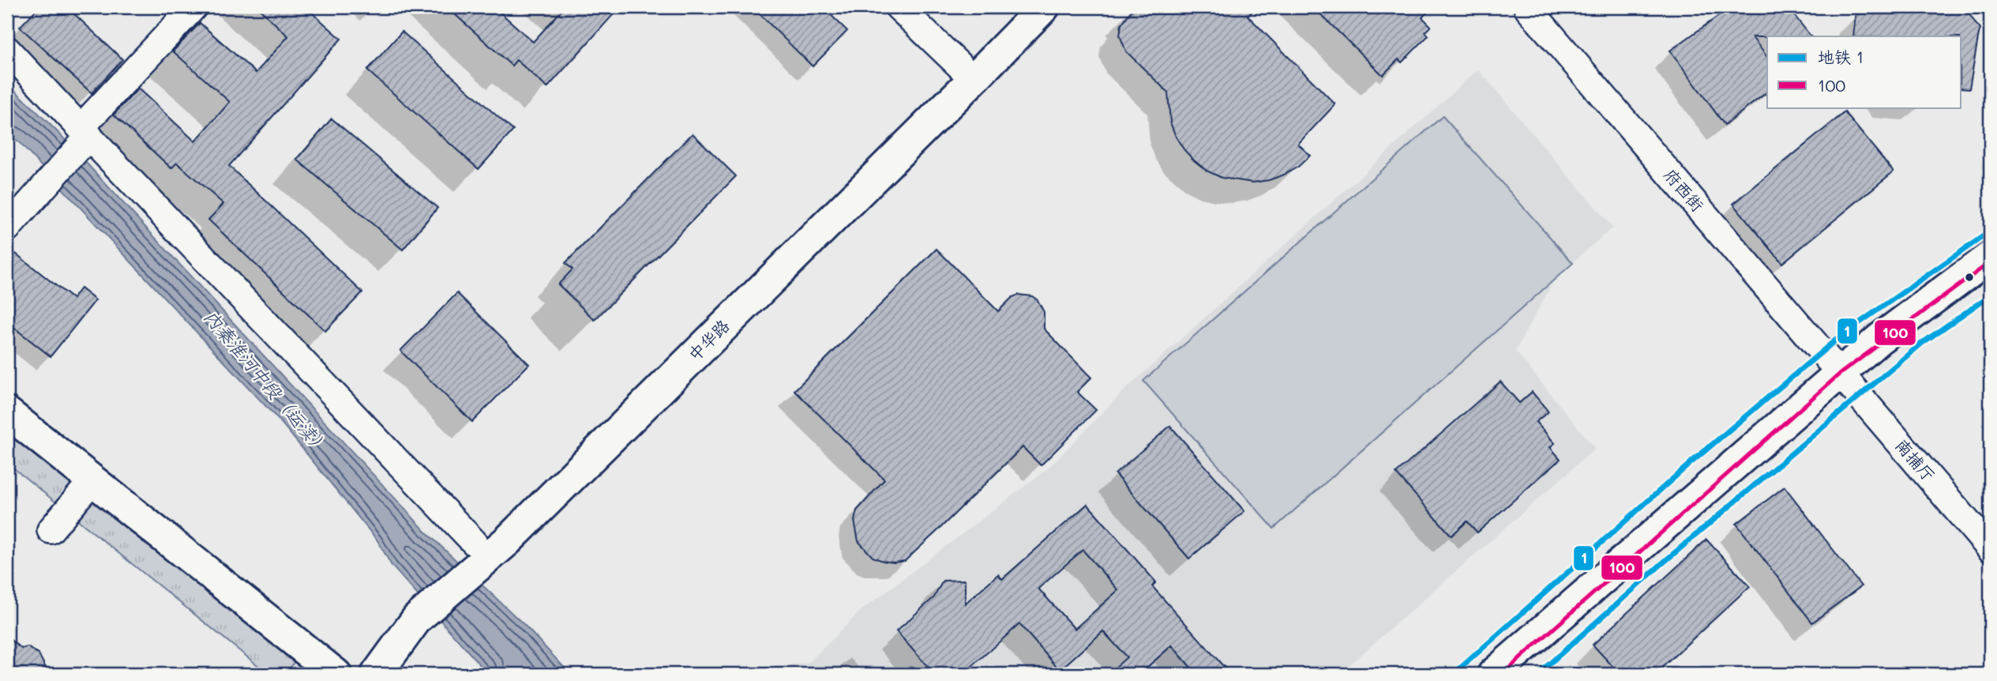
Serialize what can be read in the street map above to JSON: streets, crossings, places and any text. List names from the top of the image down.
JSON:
{
  "streets": {
    "main road": ["中华路"],
    "street": ["府西街", "南捕厅"]
  },
  "crossings": [
    ["府西街", "南捕厅"]
  ],
  "water": ["内秦淮河中段（运渎）"],
  "lines": ["metro line 1", "transit line 100"],
  "legend": ["地铁 1", "100"]
}
